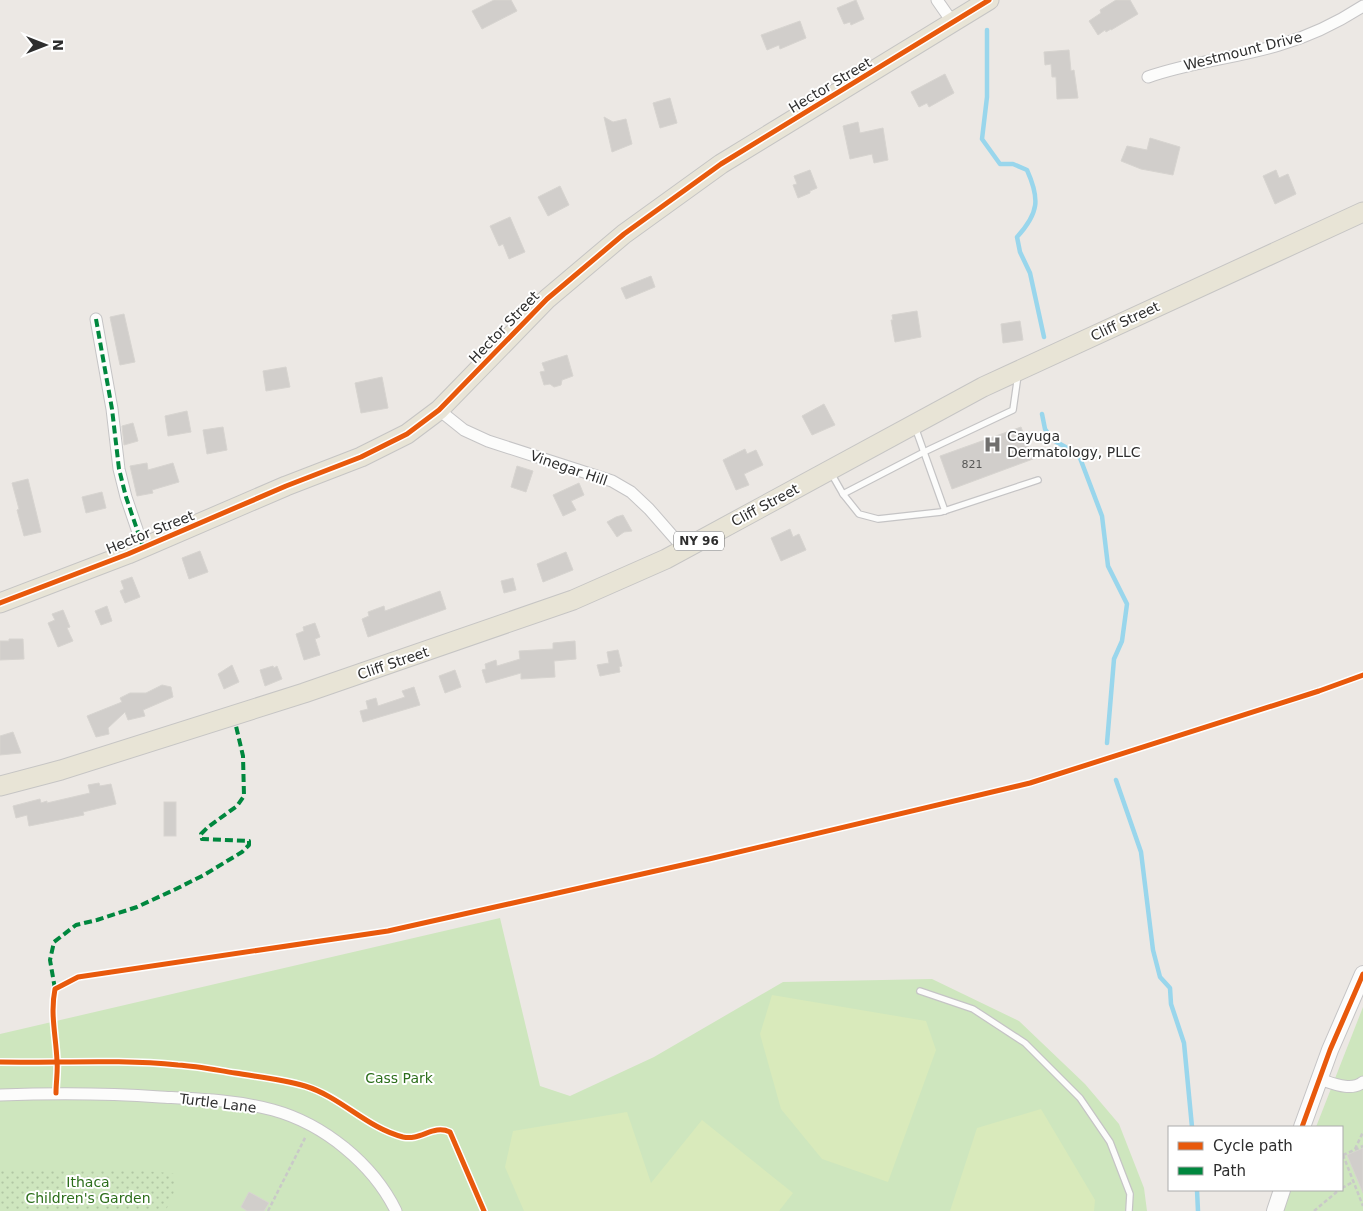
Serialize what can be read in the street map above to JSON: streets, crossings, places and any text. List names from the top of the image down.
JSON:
{
  "streets": {
    "main road": ["Hector Street", "Cliff Street", "NY 96"],
    "street": ["Westmount Drive", "Vinegar Hill", "Turtle Lane"]
  },
  "crossings": [
    ["Hector Street", "Vinegar Hill"],
    ["Cliff Street", "Vinegar Hill"]
  ],
  "parks": ["Cass Park", "Ithaca Children's Garden"],
  "places": {
    "hospital": ["Cayuga Dermatology, PLLC"]
  },
  "house_numbers": ["821"],
  "legend": ["Cycle path", "Path"],
  "north": "right"
}
